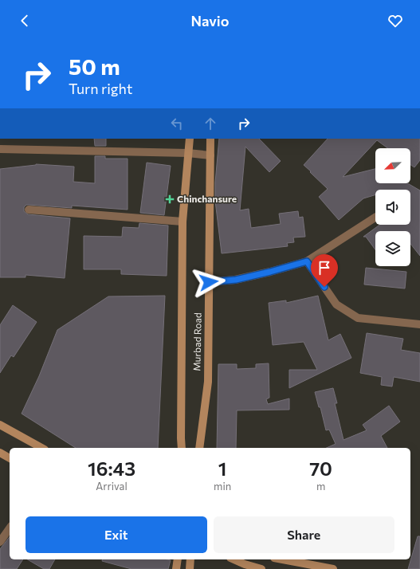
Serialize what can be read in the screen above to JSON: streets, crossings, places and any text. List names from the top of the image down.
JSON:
{
  "streets": {
    "street": ["Murbad Road"]
  },
  "places": {
    "health": ["Chinchansure"]
  },
  "north": "bottom left",
  "page": {
    "header": "Navio",
    "turn": ["50 m", "Turn right"],
    "eta": [
      "16:43",
      "Arrival",
      "1",
      "min",
      "70",
      "m"
    ],
    "buttons": ["Exit", "Share"]
  }
}
